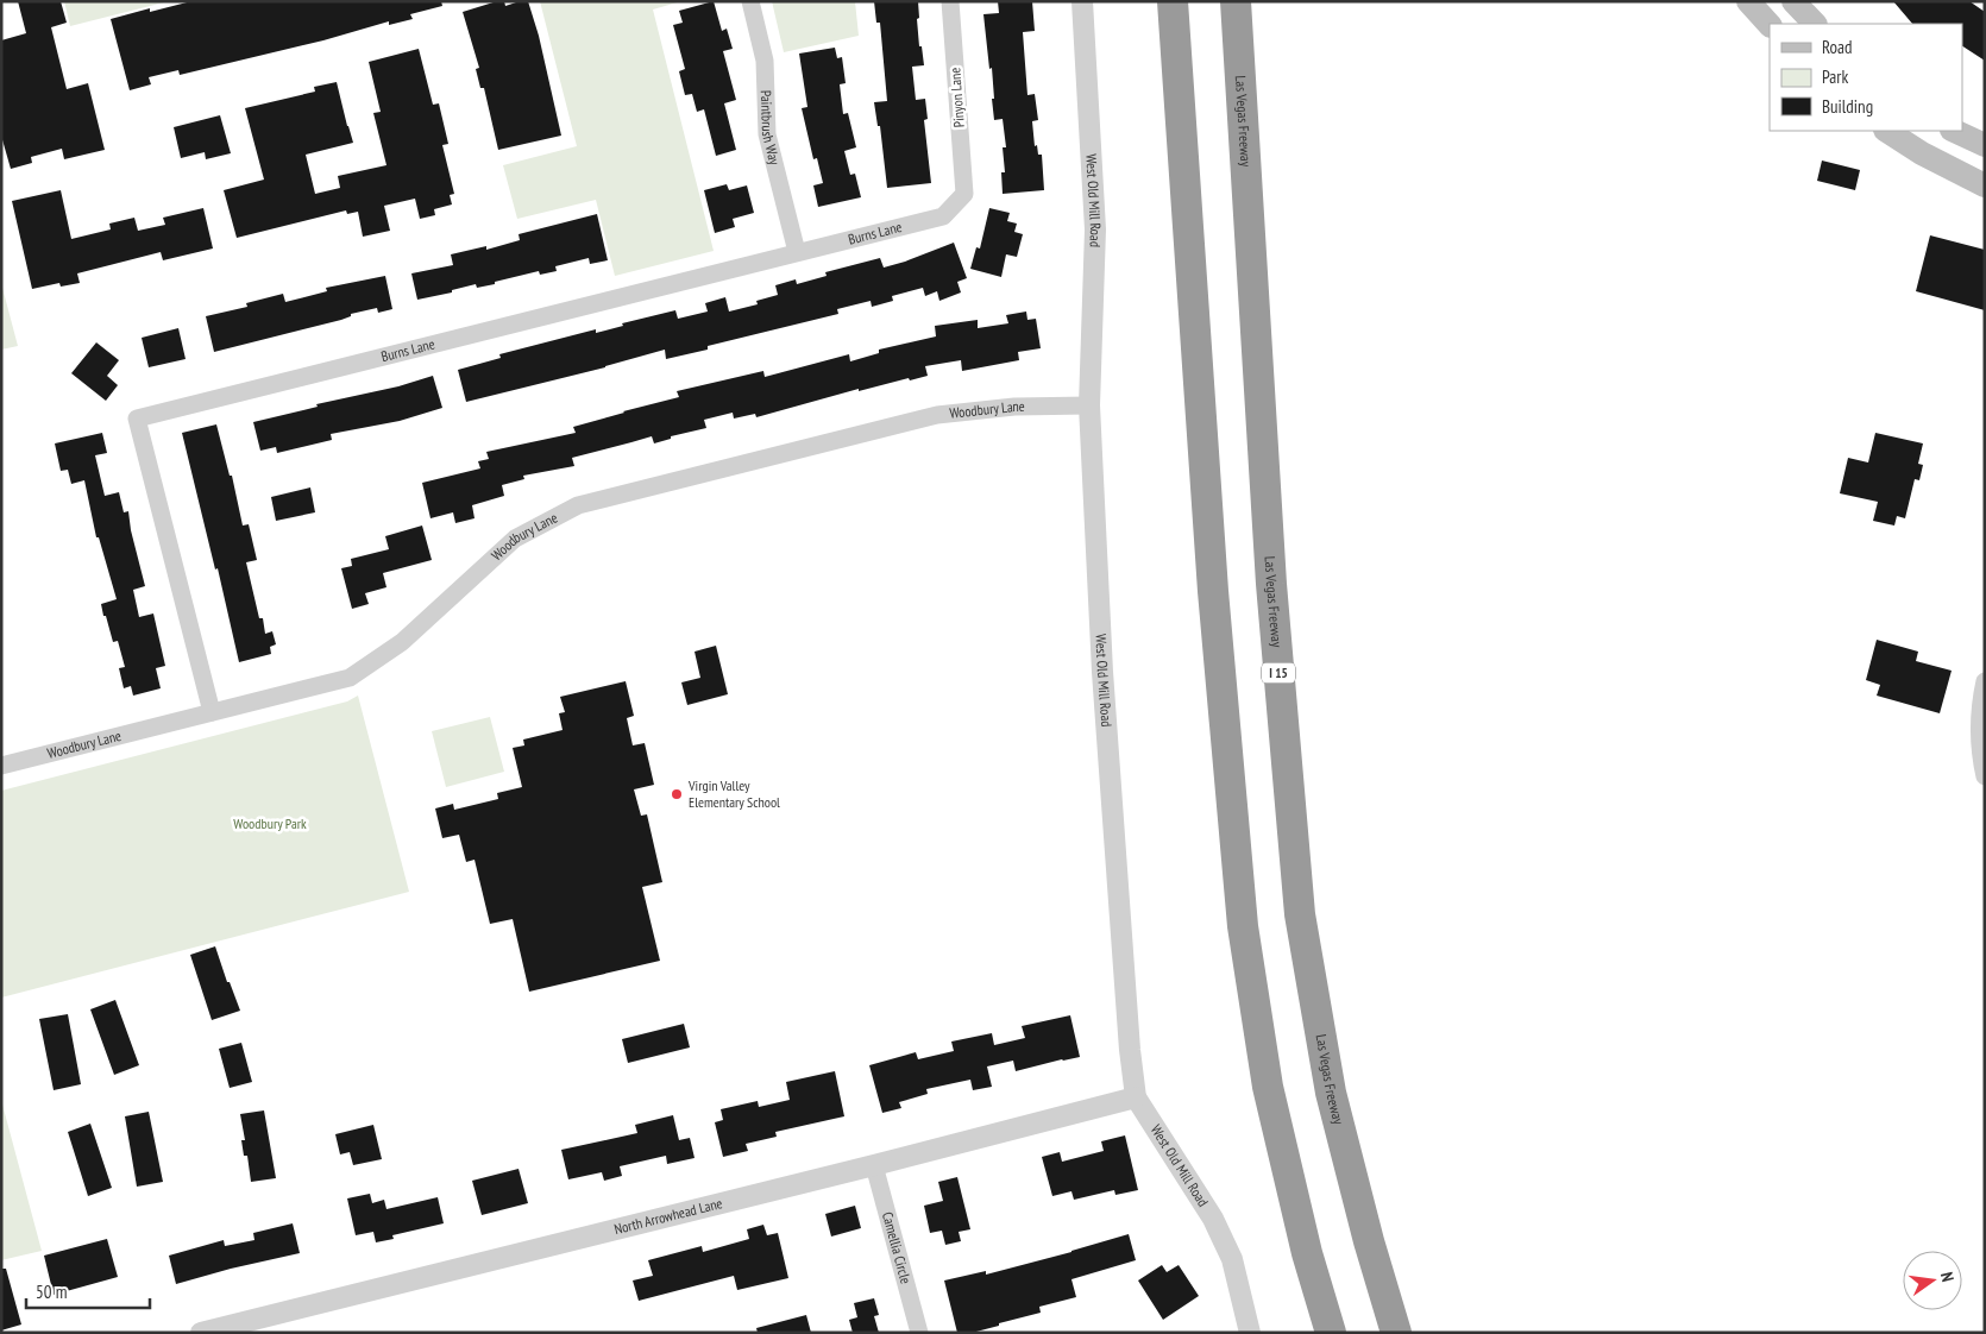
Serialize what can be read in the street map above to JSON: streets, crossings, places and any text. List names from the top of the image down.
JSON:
{
  "streets": {
    "highway": ["Las Vegas Freeway", "I 15"],
    "street": [
      "Pinyon Lane",
      "Paintbrush Way",
      "West Old Mill Road",
      "Burns Lane",
      "Woodbury Lane",
      "North Arrowhead Lane",
      "Camellia Circle"
    ]
  },
  "crossings": [
    ["Pinyon Lane", "Burns Lane"],
    ["Paintbrush Way", "Burns Lane"],
    ["West Old Mill Road", "Woodbury Lane"],
    ["West Old Mill Road", "North Arrowhead Lane"],
    ["Burns Lane", "Woodbury Lane"],
    ["North Arrowhead Lane", "Camellia Circle"]
  ],
  "parks": ["Woodbury Park"],
  "places": ["Virgin Valley Elementary School"],
  "legend": ["Road", "Park", "Building"],
  "scale_bar": "50 m",
  "north": "right"
}
